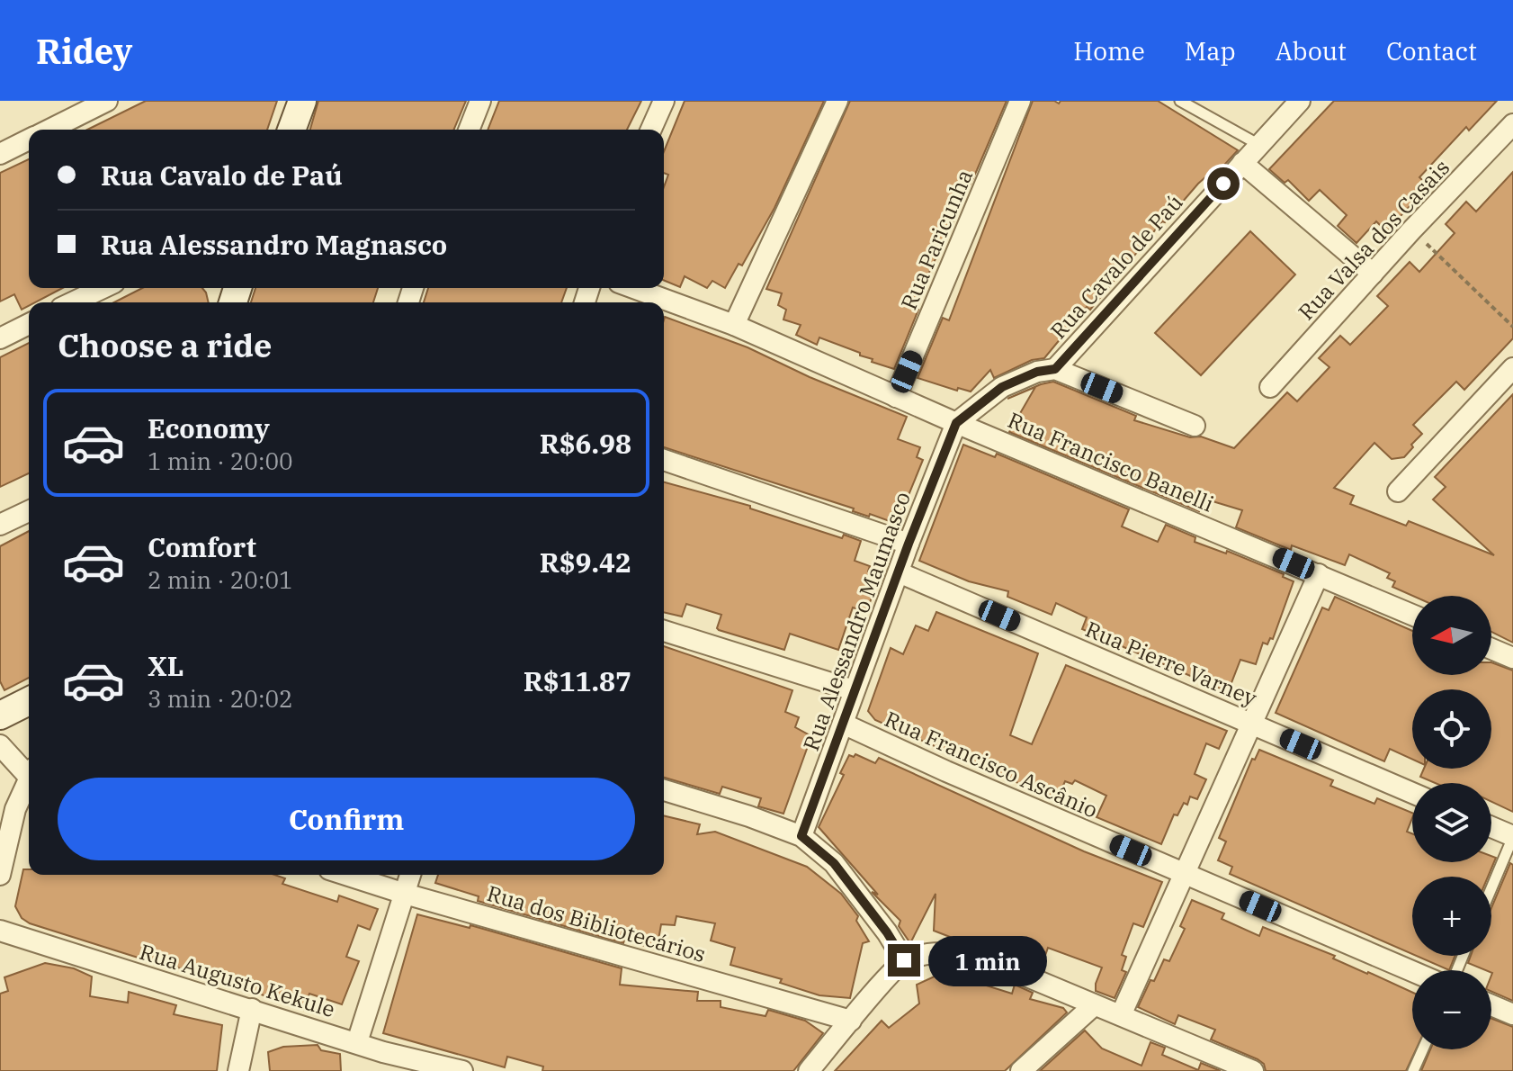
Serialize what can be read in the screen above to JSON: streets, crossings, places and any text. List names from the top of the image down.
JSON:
{
  "streets": {
    "street": [
      "Rua Paricunha",
      "Rua Valsa dos Casais",
      "Rua Cavalo de Paú",
      "Rua Francisco Banelli",
      "Rua Alessandro Maumasco",
      "Rua Pierre Varney",
      "Rua Francisco Ascânio",
      "Rua dos Bibliotecários",
      "Rua Augusto Kekule"
    ]
  },
  "crossings": [
    ["Rua Paricunha", "Rua Francisco Banelli"],
    ["Rua Cavalo de Paú", "Rua Francisco Banelli"],
    ["Rua Cavalo de Paú", "Rua Alessandro Maumasco"],
    ["Rua Francisco Banelli", "Rua Alessandro Maumasco"],
    ["Rua Alessandro Maumasco", "Rua Pierre Varney"],
    ["Rua Alessandro Maumasco", "Rua Francisco Ascânio"]
  ],
  "north": "left",
  "page": {
    "header": "Ridey",
    "nav": [
      "Home",
      "Map",
      "About",
      "Contact"
    ],
    "banner": ["Rua Cavalo de Paú", "Rua Alessandro Magnasco"],
    "heading": "Choose a ride",
    "list": [
      {
        "name": "Economy",
        "note": "1 min · 20:00",
        "value": "R$6.98"
      },
      {
        "name": "Comfort",
        "note": "2 min · 20:01",
        "value": "R$9.42"
      },
      {
        "name": "XL",
        "note": "3 min · 20:02",
        "value": "R$11.87"
      }
    ],
    "map_buttons": ["+", "−"],
    "buttons": "Confirm",
    "bubble": "1 min"
  }
}
